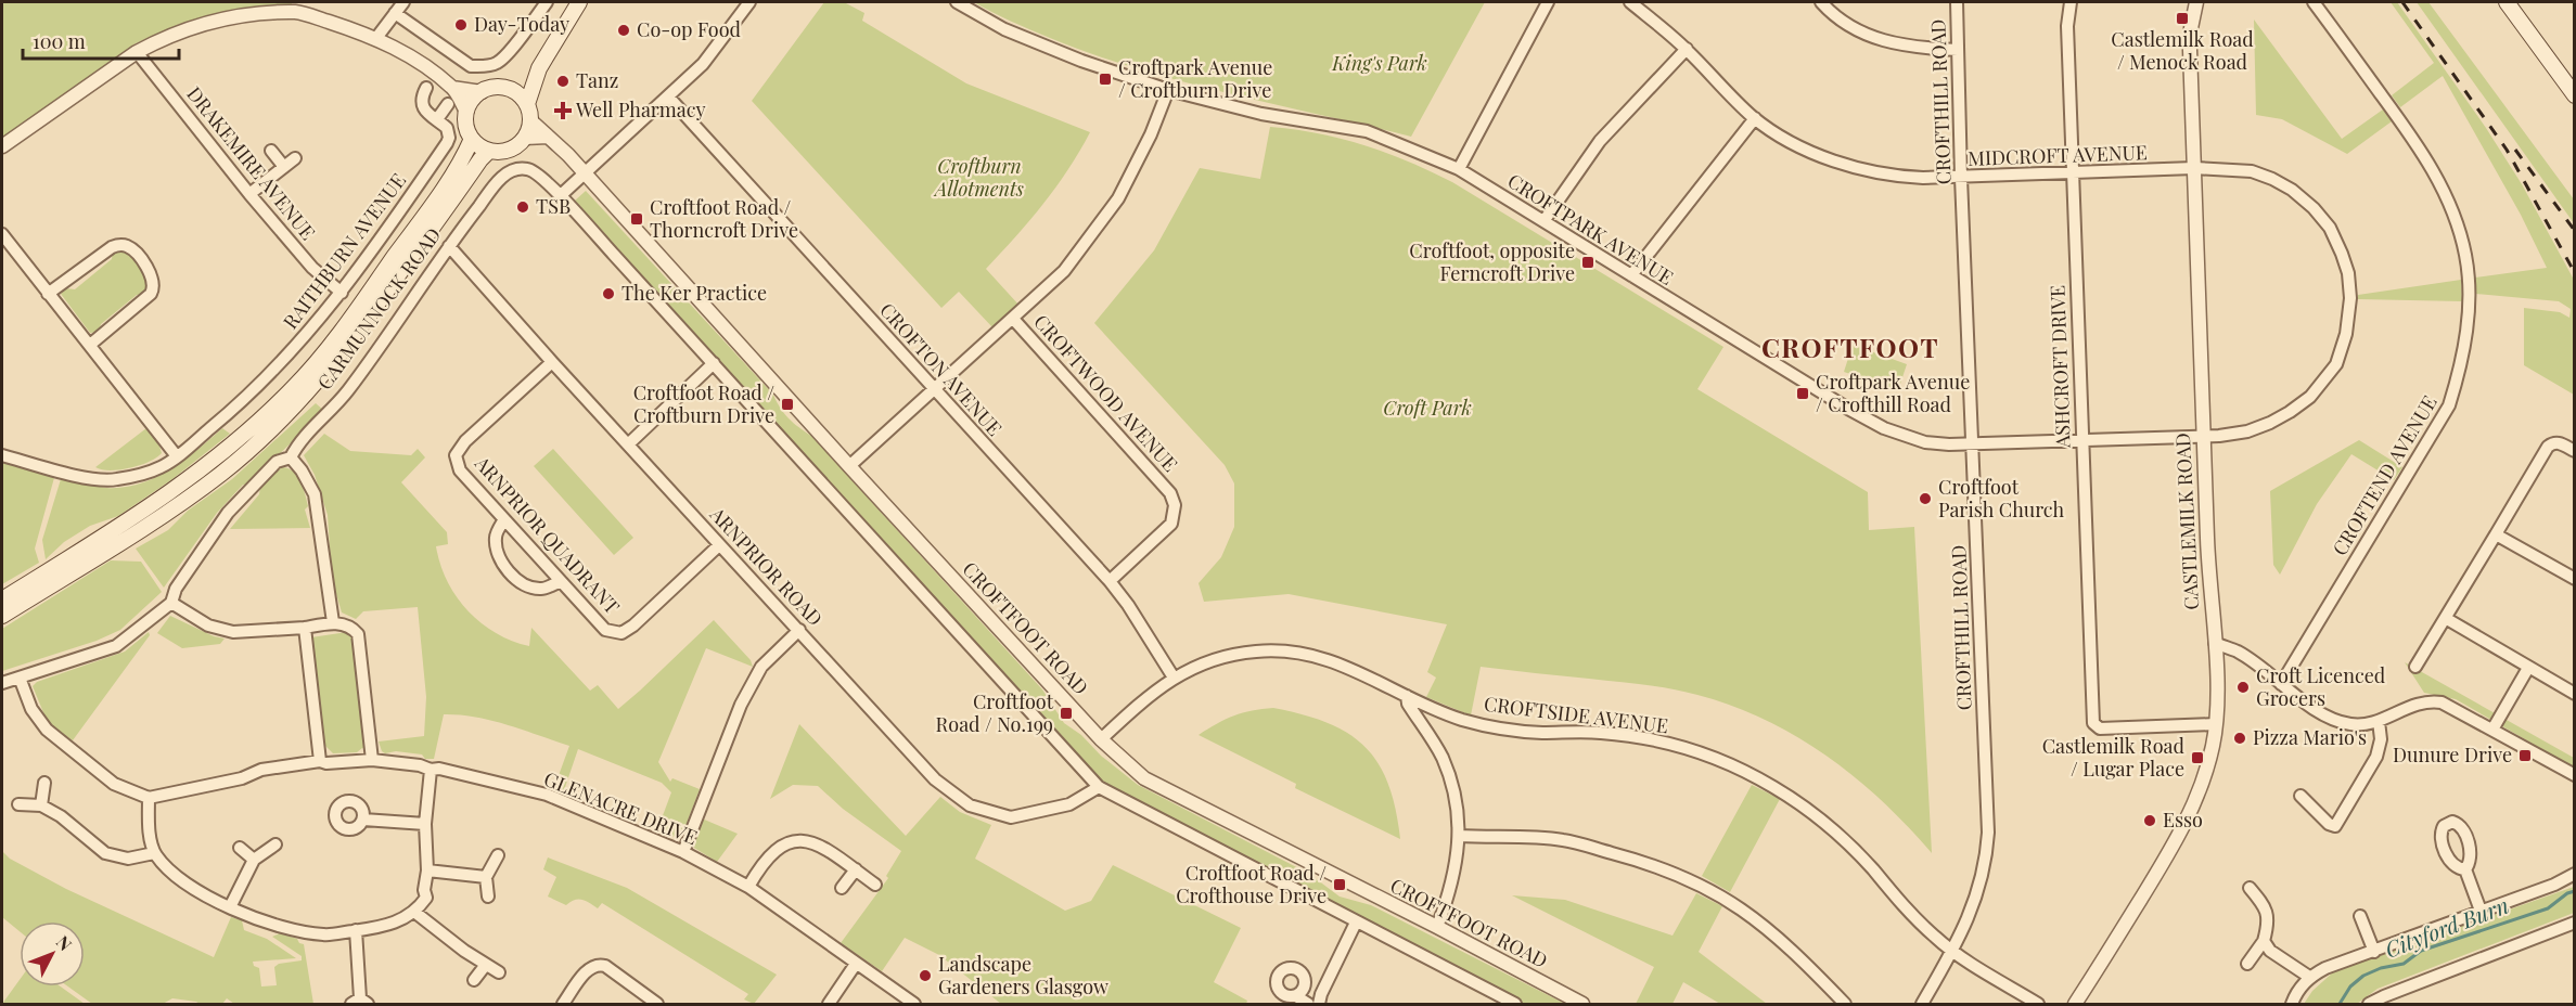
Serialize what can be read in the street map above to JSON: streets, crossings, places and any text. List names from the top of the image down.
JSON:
{
  "streets": {
    "main road": ["CARMUNNOCK ROAD"],
    "street": [
      "CROFTHILL ROAD",
      "MIDCROFT AVENUE",
      "DRAKEMIRE AVENUE",
      "CROFTPARK AVENUE",
      "RAITHBURN AVENUE",
      "ASHCROFT DRIVE",
      "CROFTON AVENUE",
      "CROFTWOOD AVENUE",
      "CROFTEND AVENUE",
      "CASTLEMILK ROAD",
      "ARNPRIOR QUADRANT",
      "ARNPRIOR ROAD",
      "CROFTFOOT ROAD",
      "CROFTSIDE AVENUE",
      "GLENACRE DRIVE"
    ]
  },
  "crossings": [
    ["CROFTHILL ROAD", "MIDCROFT AVENUE"],
    ["CROFTHILL ROAD", "CROFTPARK AVENUE"],
    ["CROFTHILL ROAD", "CROFTSIDE AVENUE"],
    ["MIDCROFT AVENUE", "CROFTPARK AVENUE"],
    ["MIDCROFT AVENUE", "ASHCROFT DRIVE"],
    ["MIDCROFT AVENUE", "CASTLEMILK ROAD"],
    ["DRAKEMIRE AVENUE", "RAITHBURN AVENUE"],
    ["CROFTPARK AVENUE", "ASHCROFT DRIVE"],
    ["CROFTPARK AVENUE", "CASTLEMILK ROAD"],
    ["CARMUNNOCK ROAD", "ARNPRIOR ROAD"],
    ["CARMUNNOCK ROAD", "CROFTFOOT ROAD"],
    ["ASHCROFT DRIVE", "CASTLEMILK ROAD"],
    ["CROFTON AVENUE", "CROFTWOOD AVENUE"],
    ["CROFTON AVENUE", "CROFTSIDE AVENUE"],
    ["ARNPRIOR QUADRANT", "ARNPRIOR ROAD"],
    ["CROFTFOOT ROAD", "CROFTSIDE AVENUE"]
  ],
  "districts": ["CROFTFOOT"],
  "water": ["Cityford Burn"],
  "parks": ["King's Park", "Croftburn Allotments", "Croft Park"],
  "places": {
    "transit": [
      "Castlemilk Road / Menock Road",
      "Croftpark Avenue / Croftburn Drive",
      "Croftfoot Road / Thorncroft Drive",
      "Croftfoot, opposite Ferncroft Drive",
      "Croftpark Avenue / Crofthill Road",
      "Croftfoot Road / Croftburn Drive",
      "Croftfoot Road / No.199",
      "Dunure Drive",
      "Castlemilk Road / Lugar Place",
      "Croftfoot Road / Crofthouse Drive"
    ],
    "other": [
      "Day-Today",
      "Co-op Food",
      "Tanz",
      "TSB",
      "The Ker Practice",
      "Croftfoot Parish Church",
      "Croft Licenced Grocers",
      "Pizza Mario's",
      "Esso",
      "Landscape Gardeners Glasgow"
    ],
    "health": ["Well Pharmacy"]
  },
  "scale_bar": "100 m",
  "north": "top right"
}
